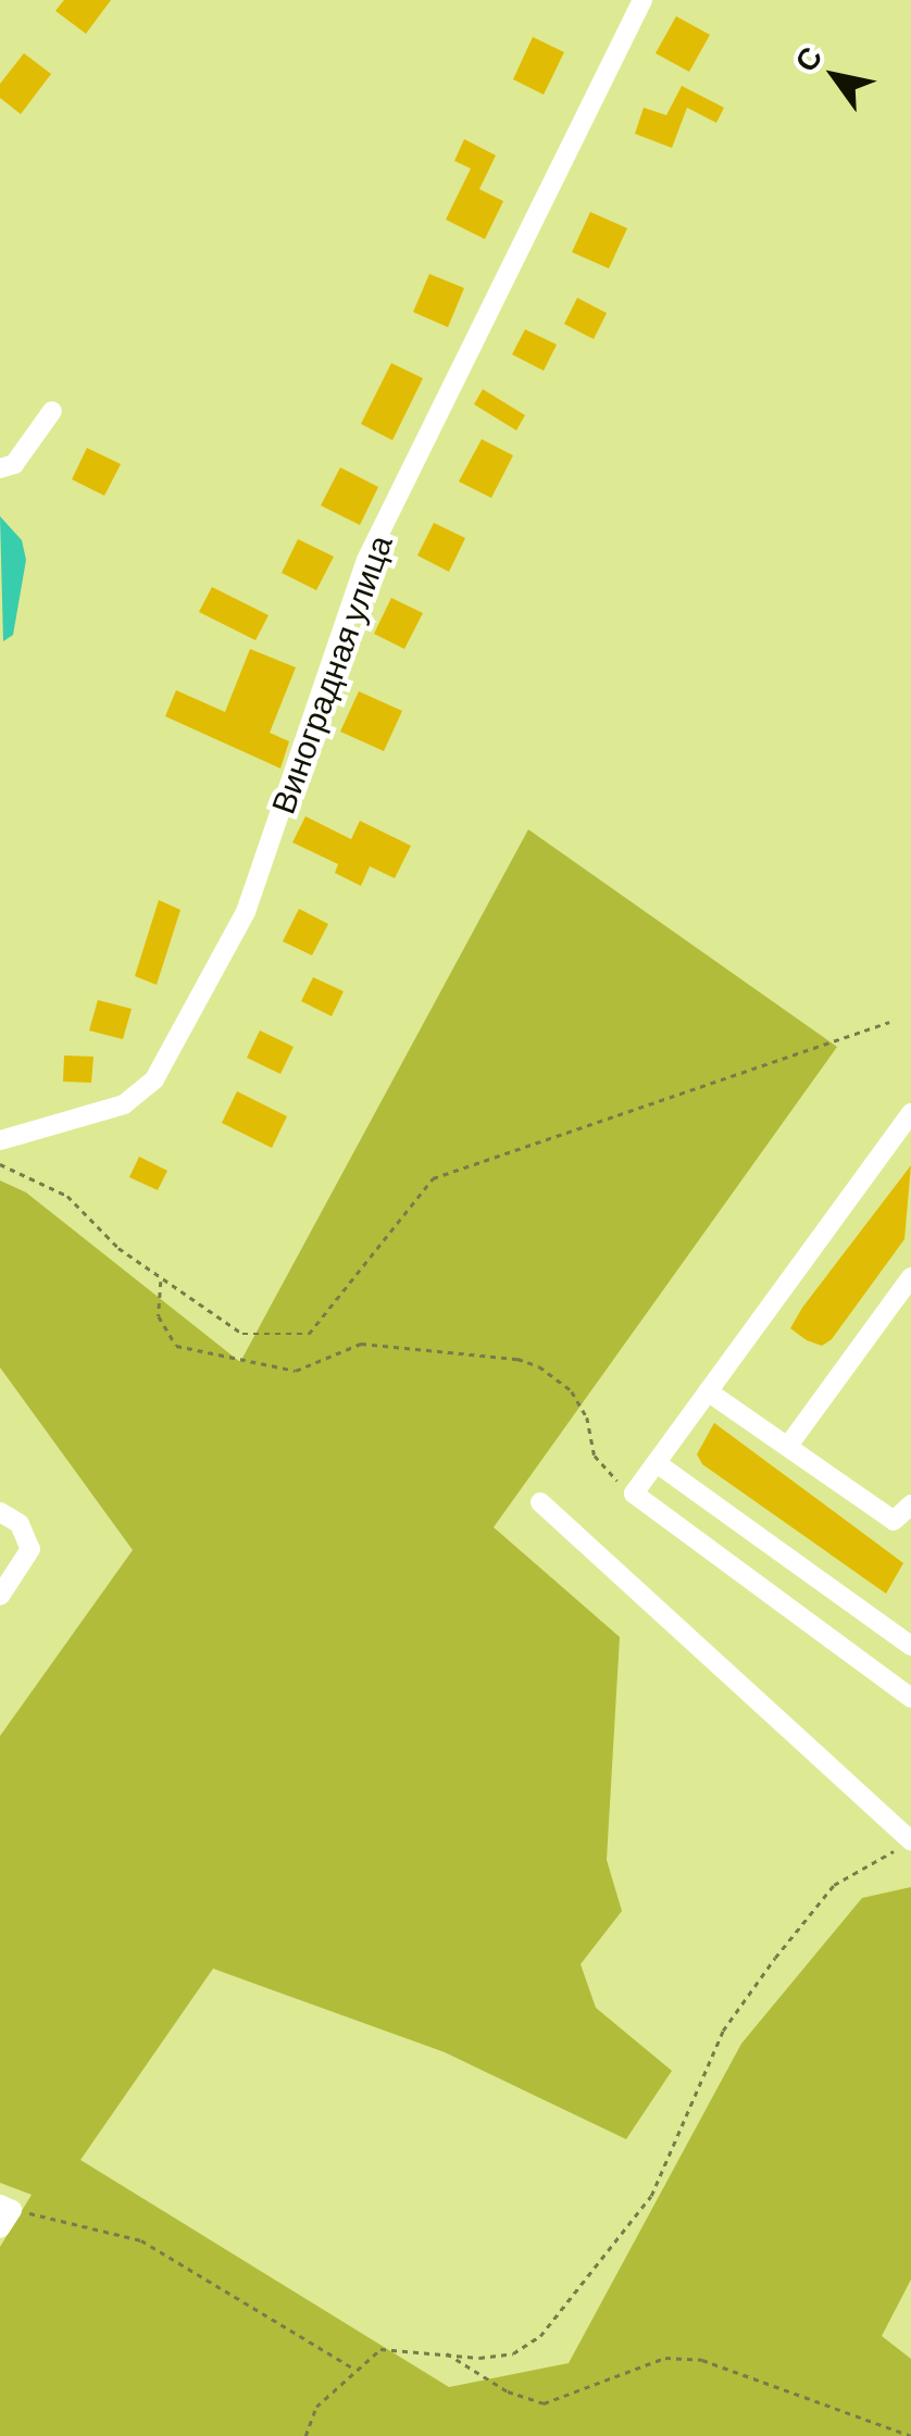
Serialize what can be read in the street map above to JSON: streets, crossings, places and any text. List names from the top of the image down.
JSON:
{
  "streets": {
    "street": ["Виноградная улица"]
  },
  "north": "top left"
}
